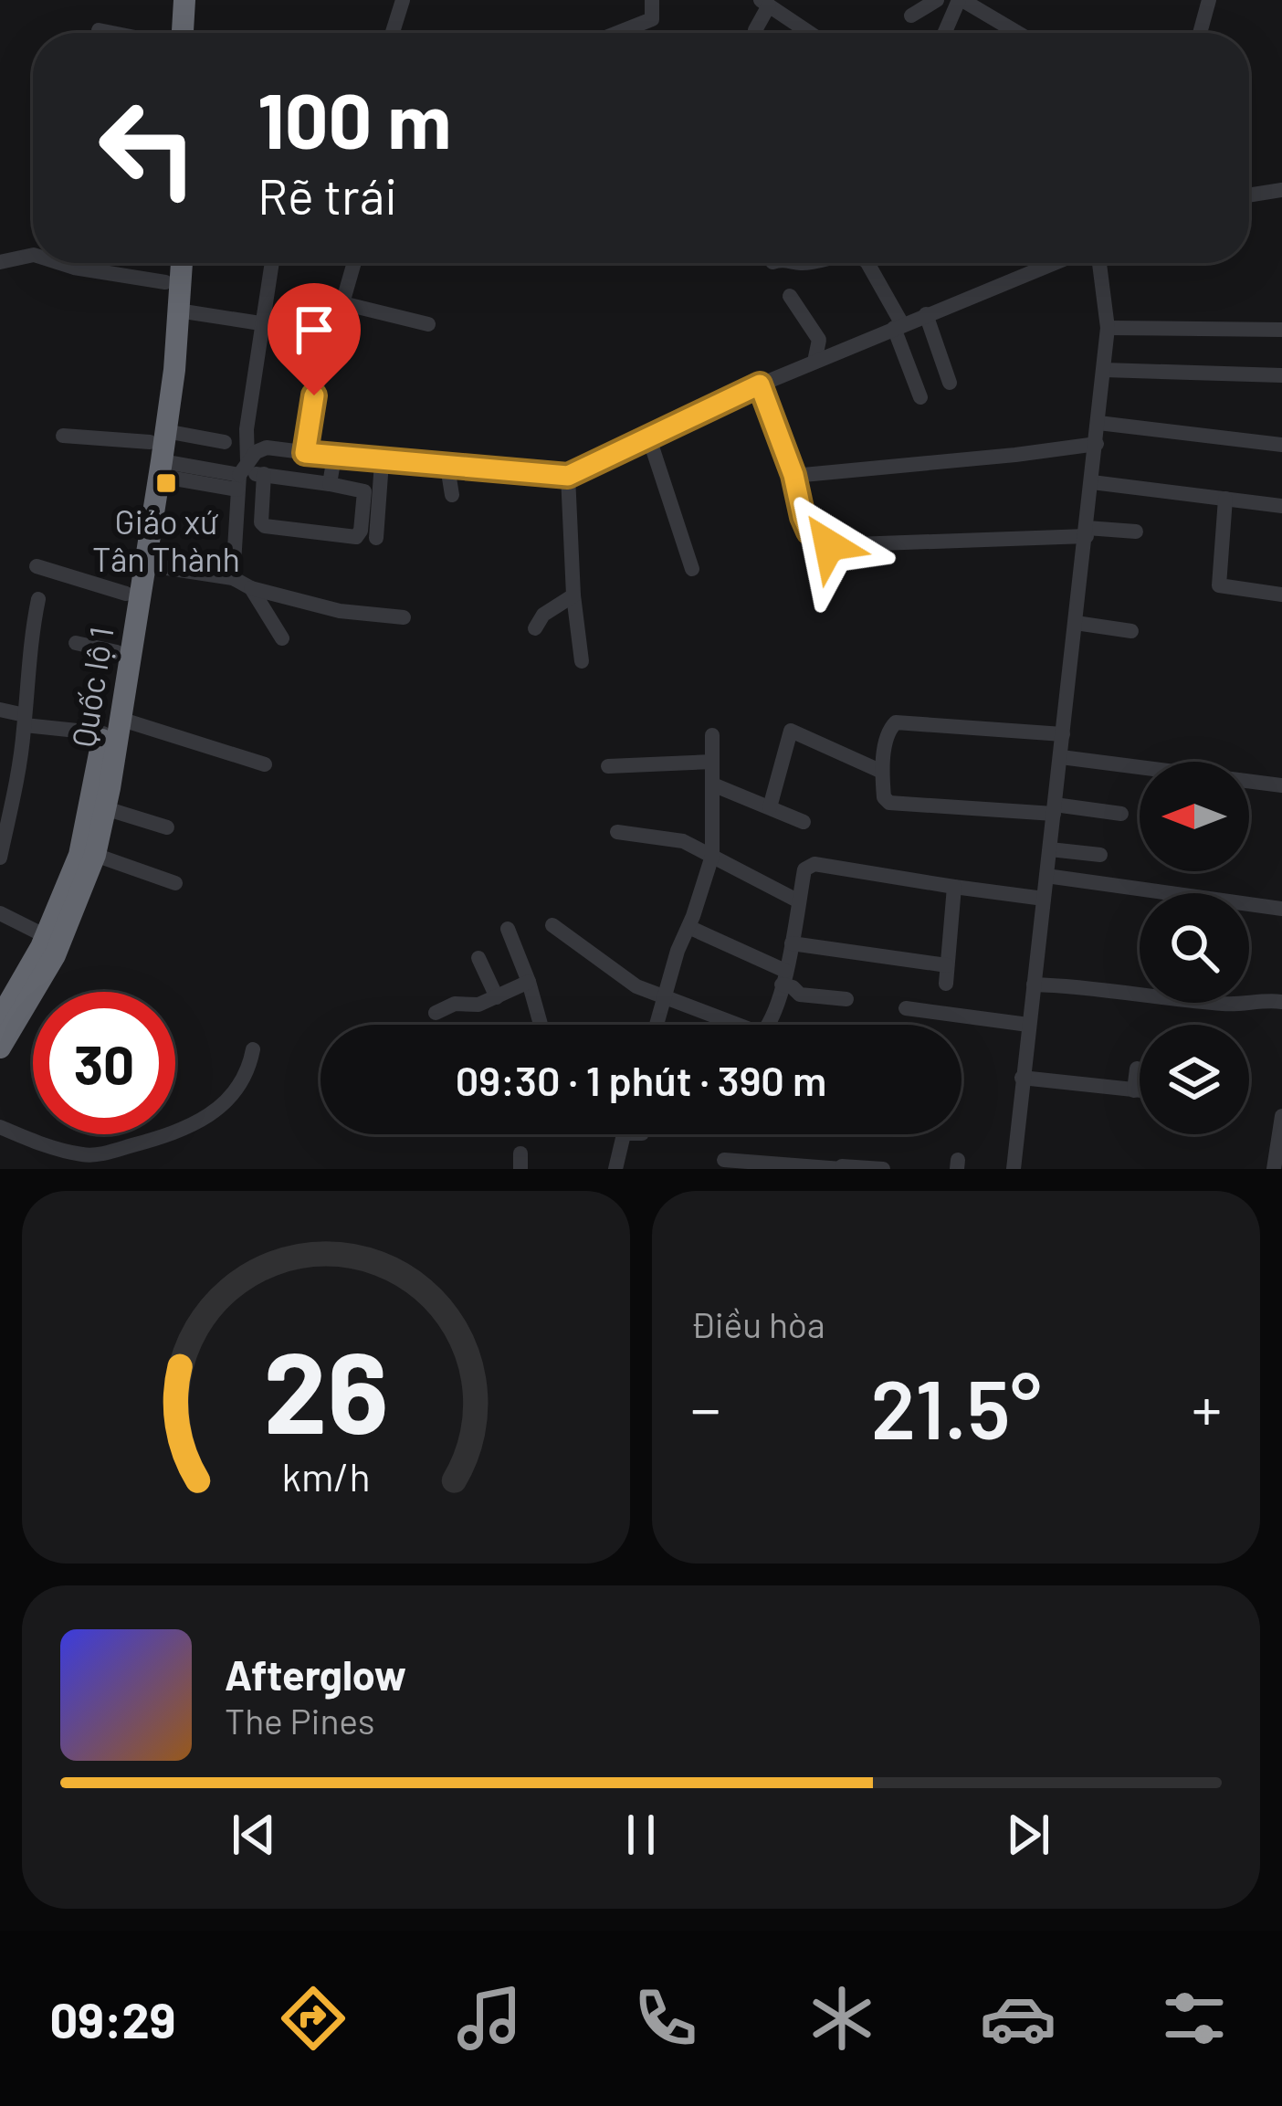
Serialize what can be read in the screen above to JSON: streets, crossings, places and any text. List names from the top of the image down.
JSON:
{
  "streets": {
    "highway": ["Quốc lộ 1"]
  },
  "places": {
    "transit": ["Giáo xứ Tân Thành"]
  },
  "north": "left",
  "page": {
    "turn": ["100 m", "Rẽ trái"],
    "limit": "30",
    "trip": "09:30 · 1 phút · 390 m",
    "tile": "Điều hòa",
    "heat": ["−", "21.5°", "+"],
    "song": ["Afterglow", "The Pines"],
    "tabs": "09:29",
    "gauge": ["26", "km/h"]
  }
}
